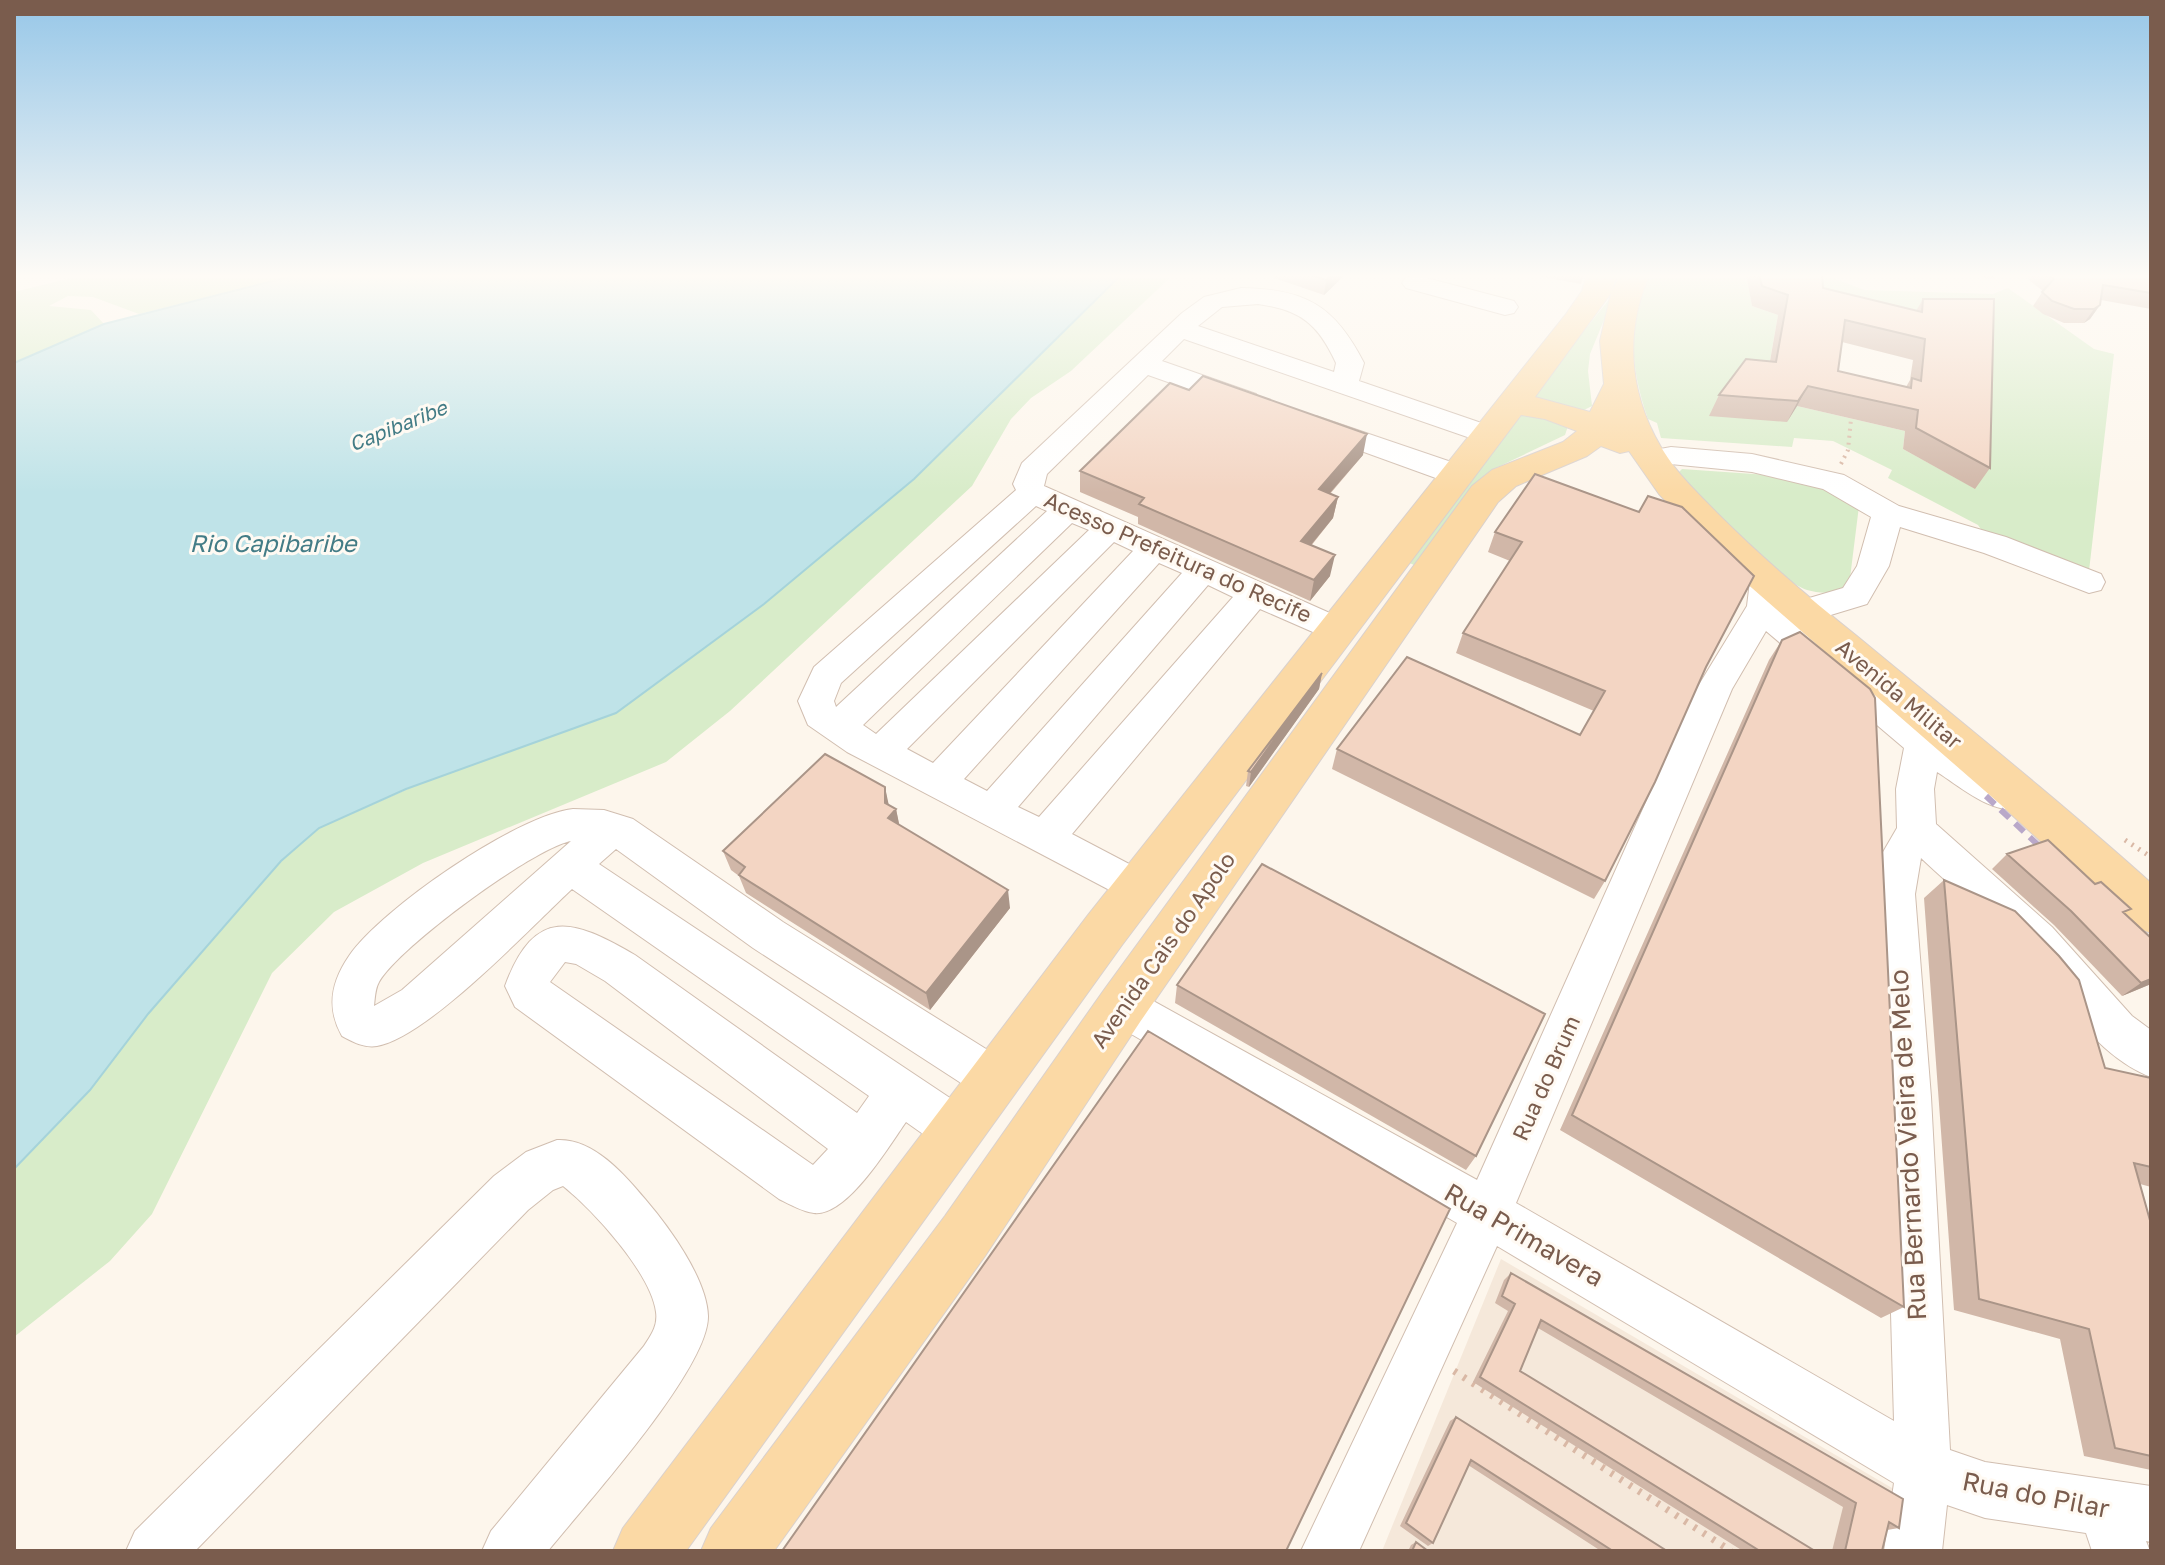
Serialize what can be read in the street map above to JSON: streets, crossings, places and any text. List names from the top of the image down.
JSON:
{
  "streets": {
    "main road": ["Avenida Militar", "Avenida Cais do Apolo"],
    "street": [
      "Acesso Prefeitura do Recife",
      "Rua do Brum",
      "Rua Bernardo Vieira de Melo",
      "Rua Primavera",
      "Rua do Pilar"
    ]
  },
  "crossings": [
    ["Avenida Militar", "Avenida Cais do Apolo"],
    ["Avenida Militar", "Rua do Brum"],
    ["Avenida Cais do Apolo", "Rua Primavera"],
    ["Rua do Brum", "Rua Primavera"],
    ["Rua Bernardo Vieira de Melo", "Rua Primavera"],
    ["Rua Bernardo Vieira de Melo", "Rua do Pilar"],
    ["Rua Primavera", "Rua do Pilar"]
  ],
  "water": ["Capibaribe", "Rio Capibaribe"]
}
